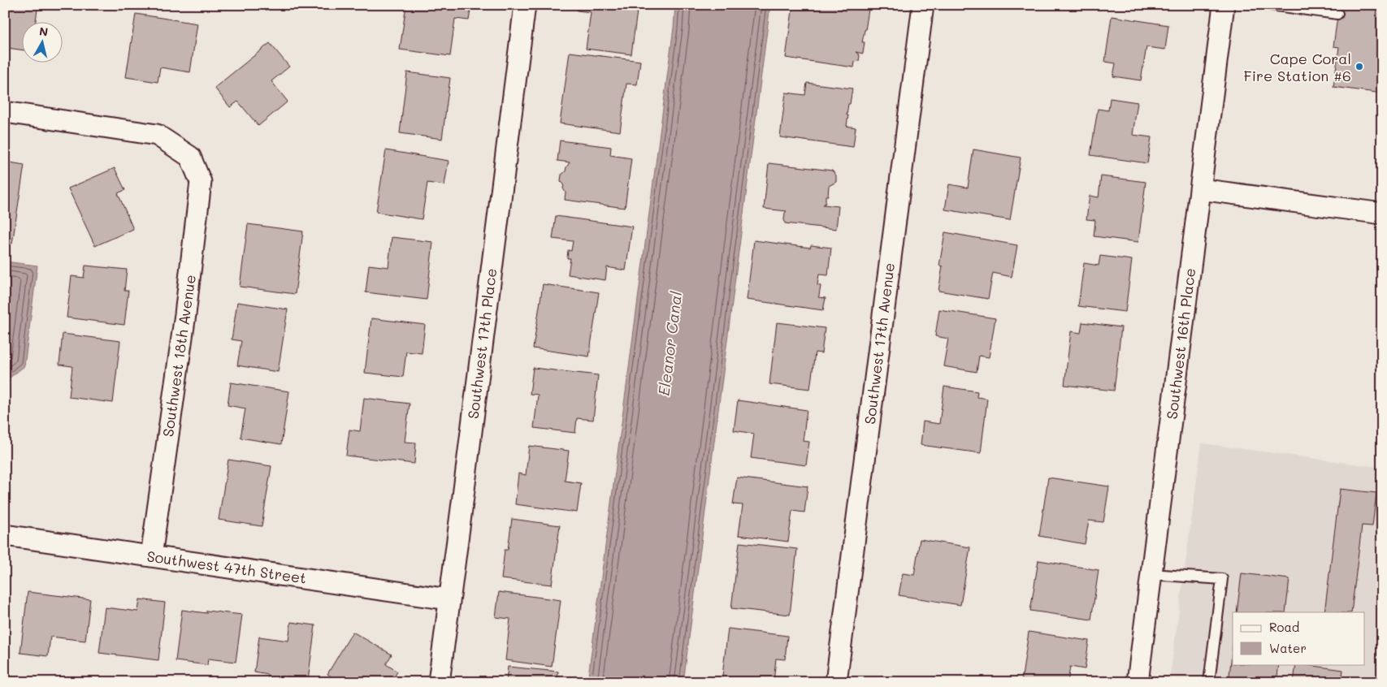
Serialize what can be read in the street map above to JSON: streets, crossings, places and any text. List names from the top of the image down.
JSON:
{
  "streets": {
    "street": [
      "Southwest 17th Place",
      "Southwest 17th Avenue",
      "Southwest 16th Place",
      "Southwest 18th Avenue",
      "Southwest 47th Street"
    ]
  },
  "crossings": [
    ["Southwest 17th Place", "Southwest 47th Street"],
    ["Southwest 18th Avenue", "Southwest 47th Street"]
  ],
  "water": ["Eleanor Canal"],
  "places": ["Cape Coral Fire Station #6"],
  "legend": ["Road", "Water"],
  "north": "top"
}
